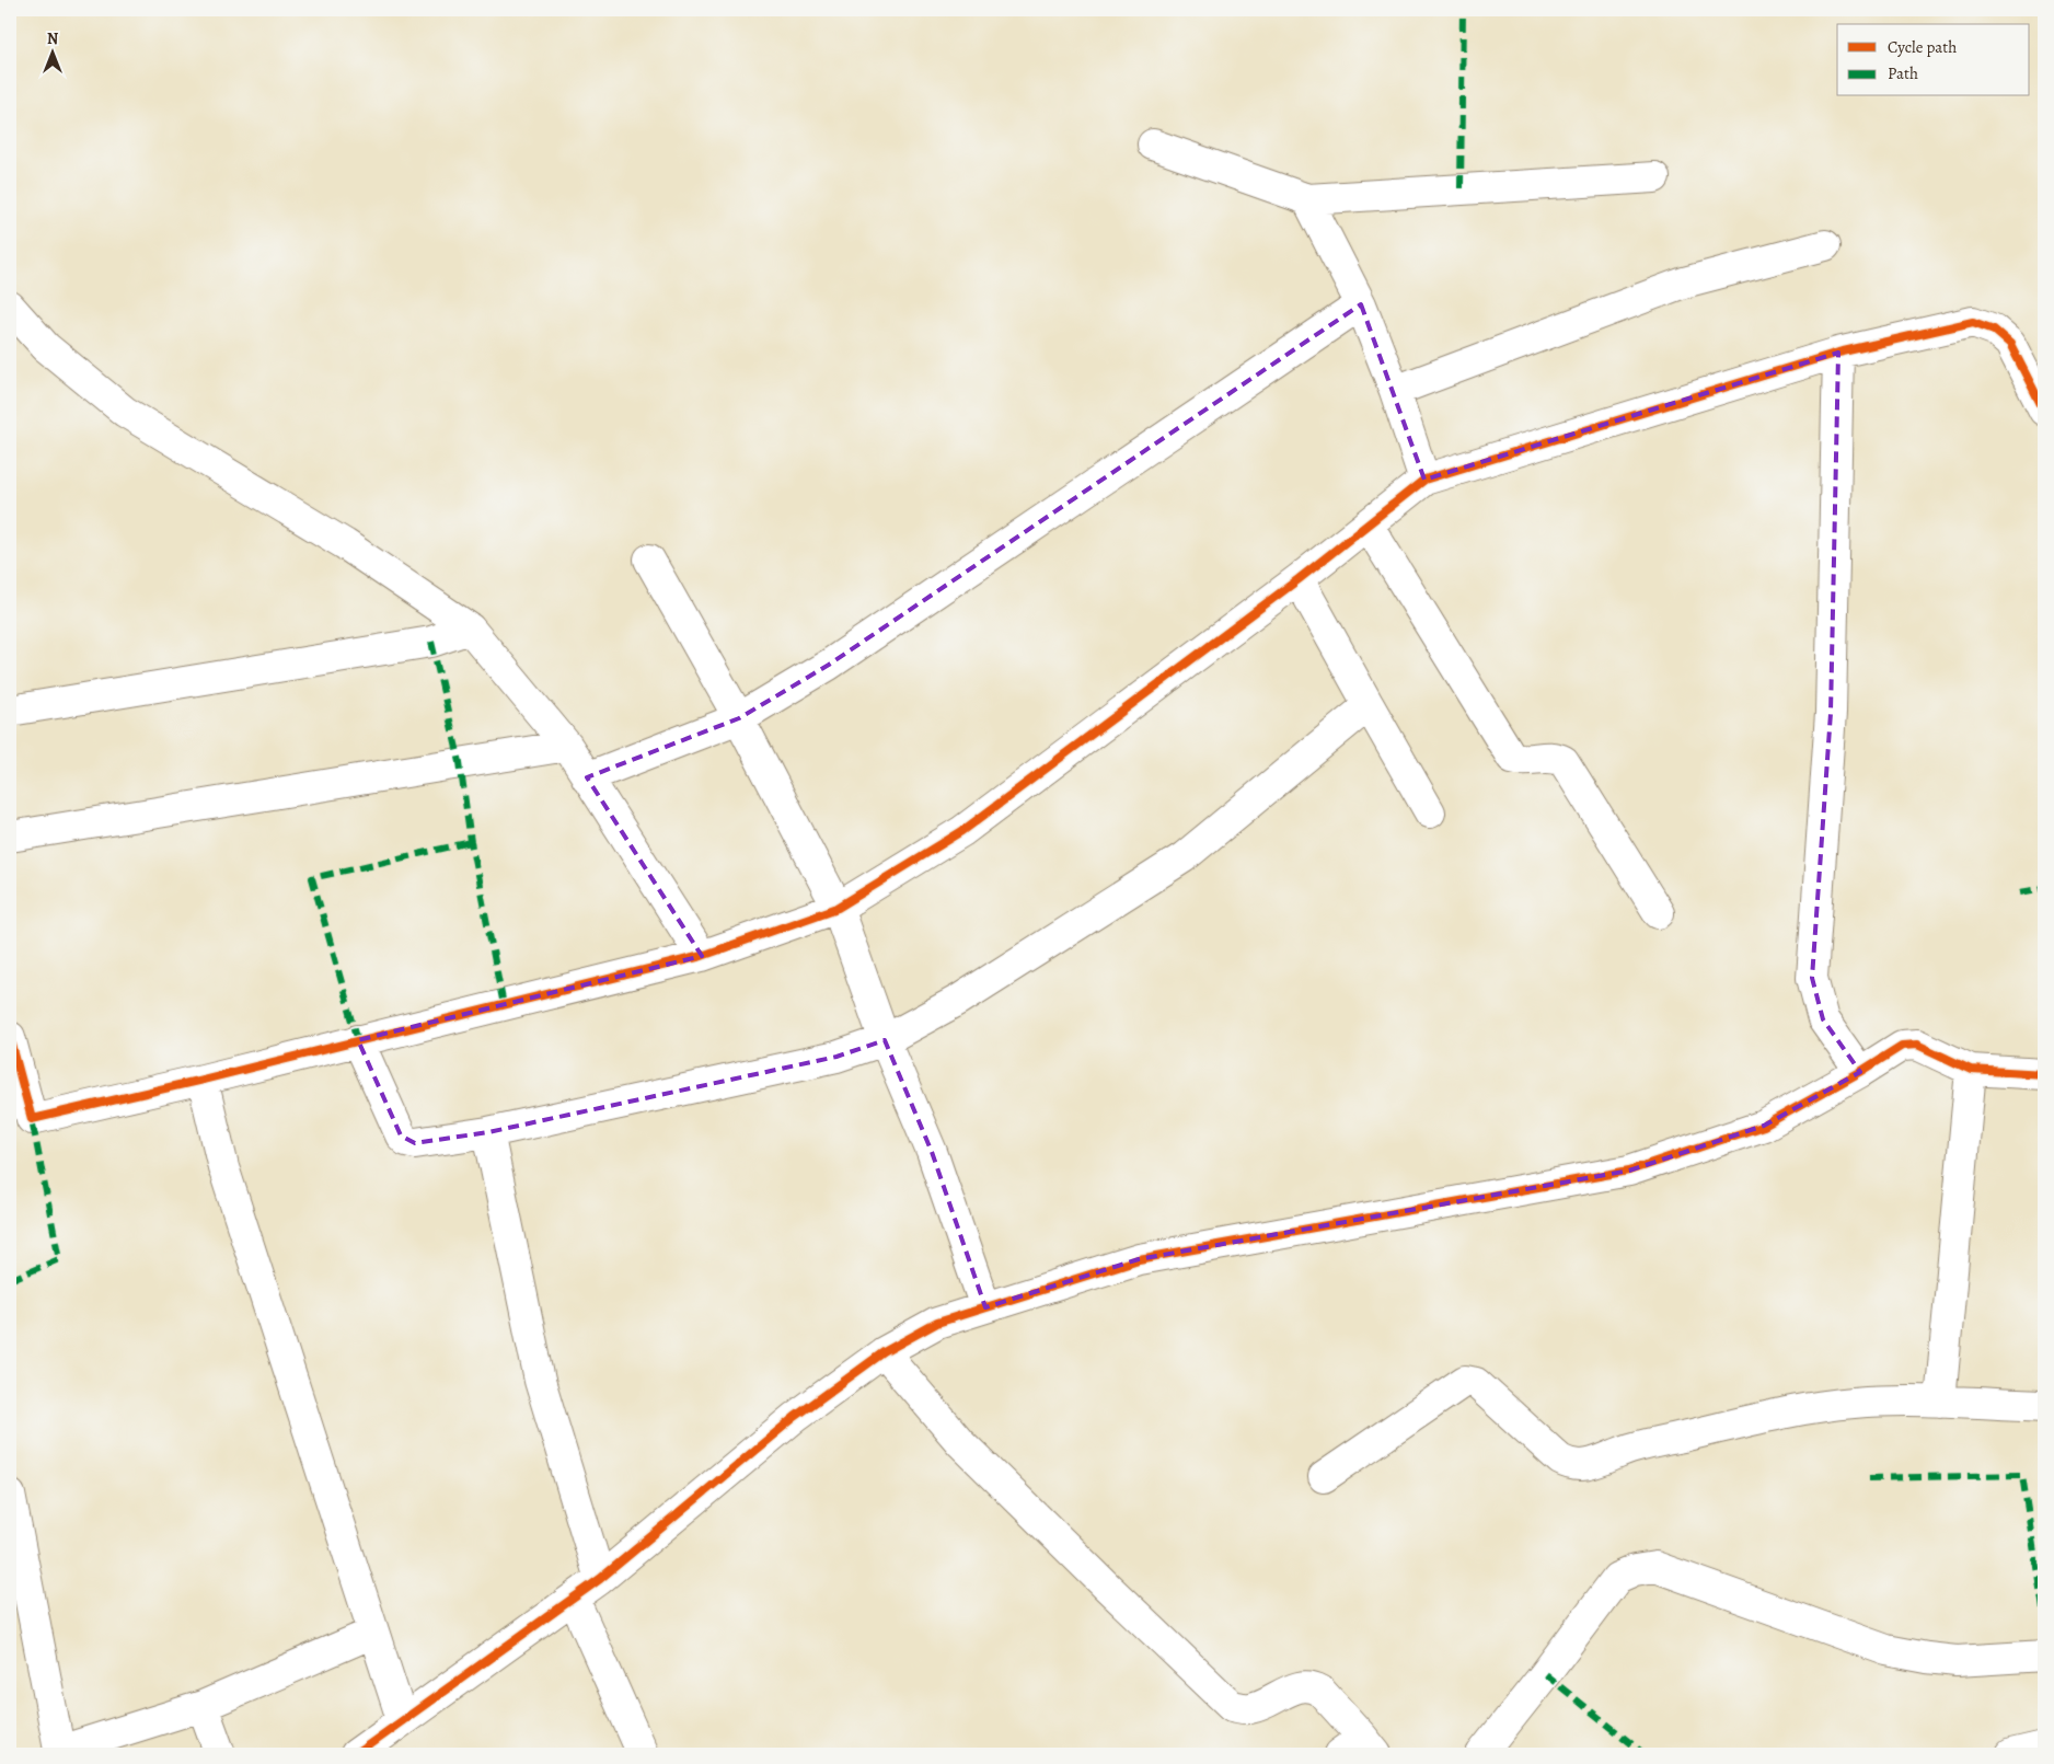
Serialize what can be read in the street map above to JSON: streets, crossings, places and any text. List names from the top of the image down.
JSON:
{
  "legend": ["Cycle path", "Path"],
  "north": "top"
}
